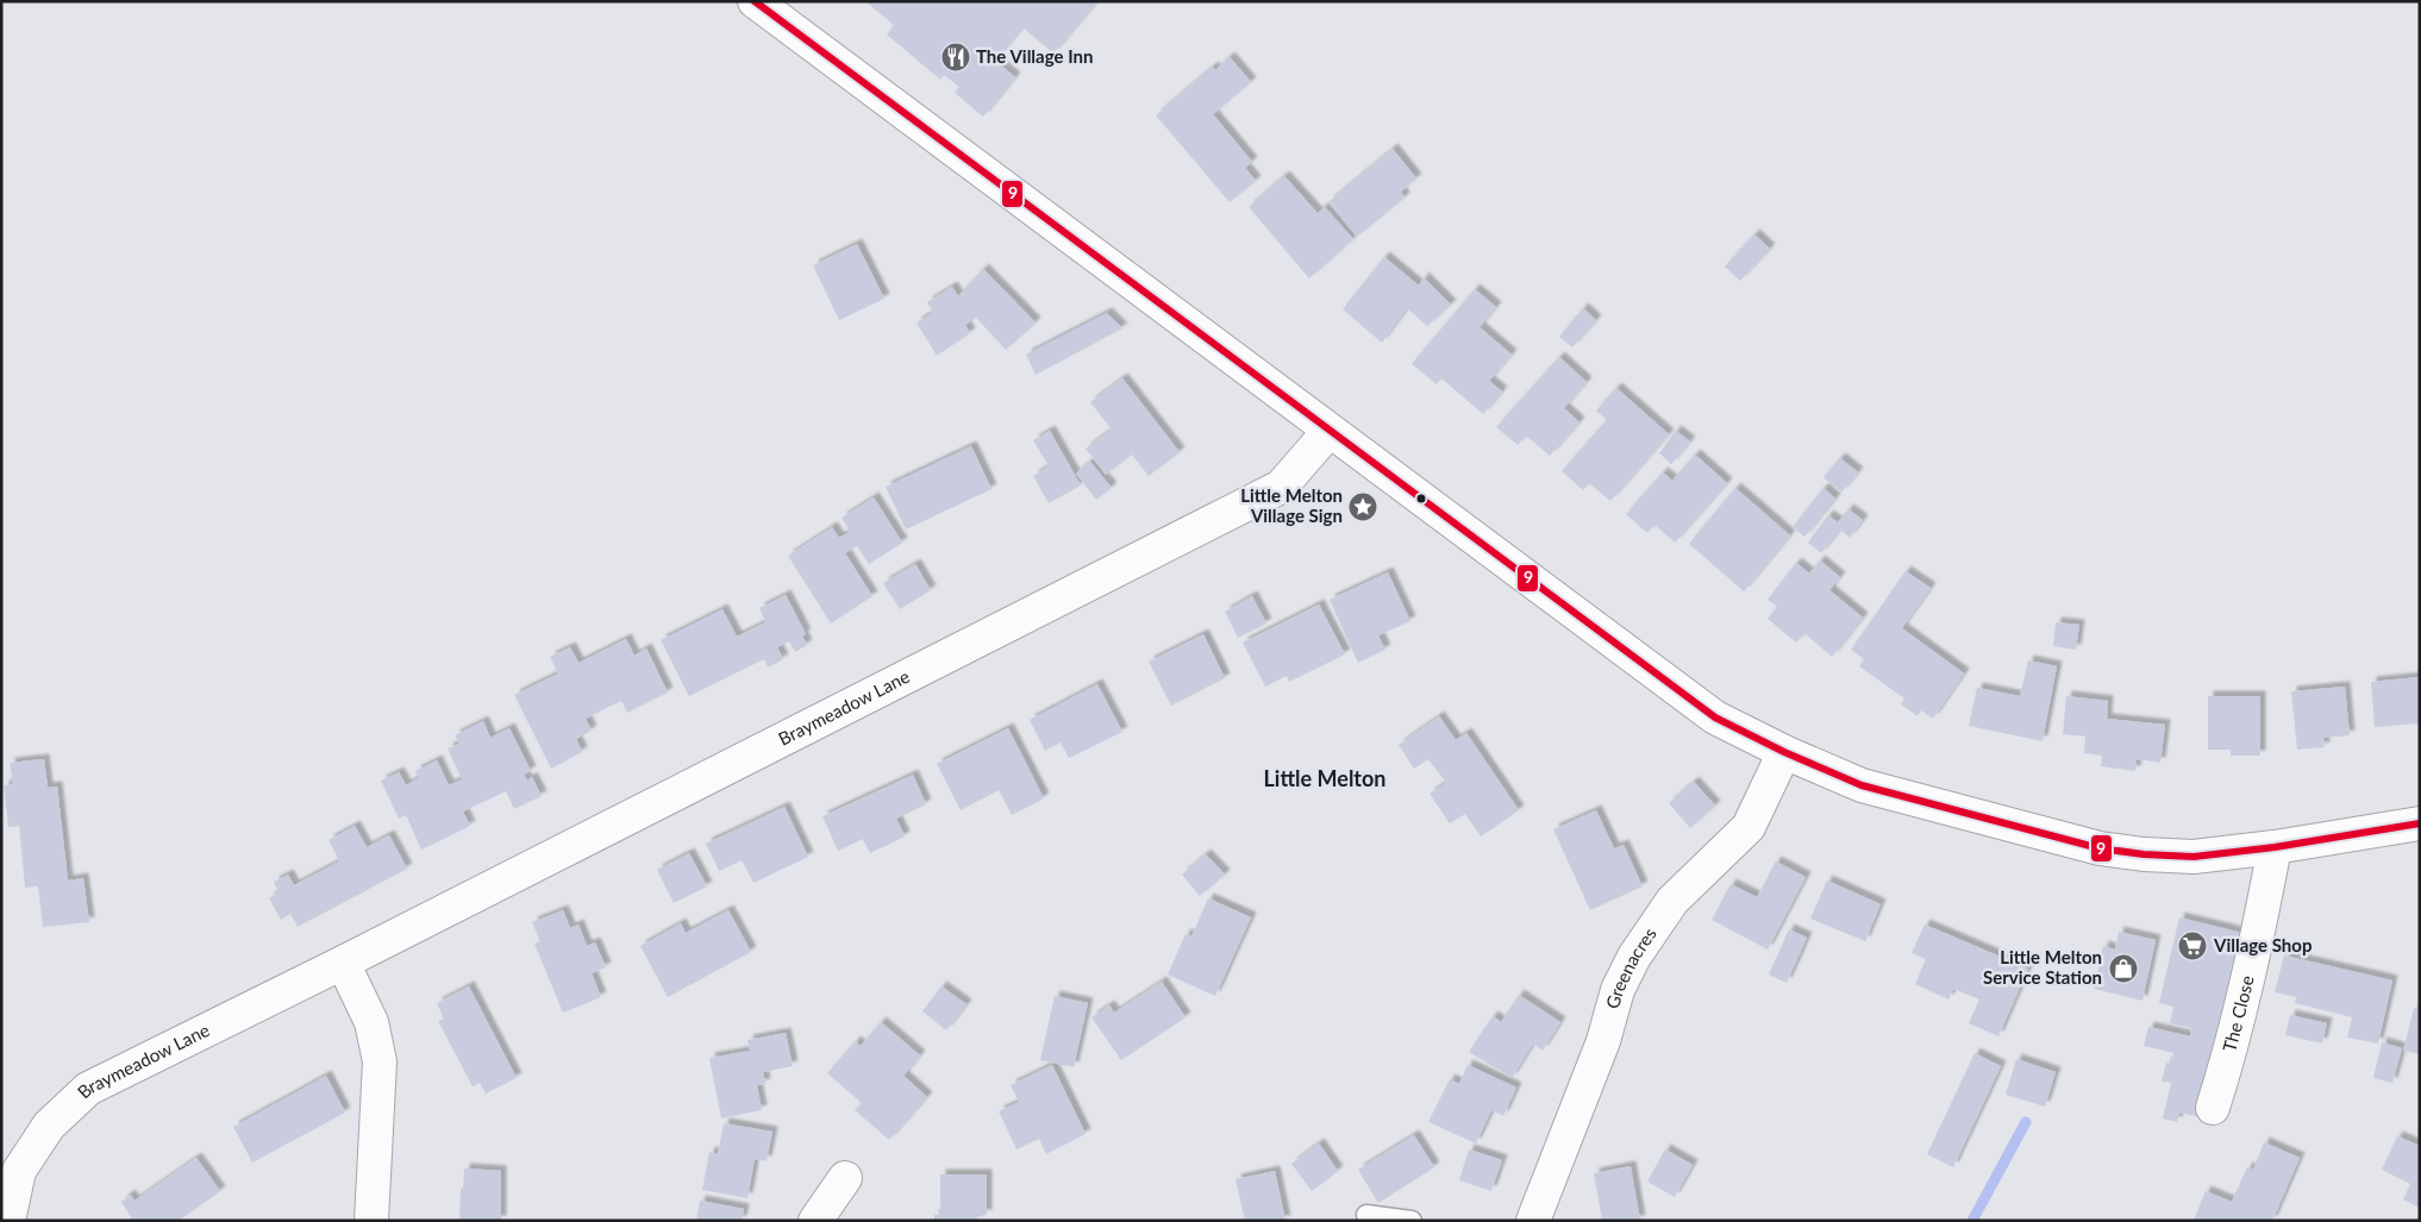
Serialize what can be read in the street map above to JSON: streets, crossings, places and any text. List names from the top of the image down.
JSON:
{
  "streets": {
    "street": ["Braymeadow Lane", "Greenacres", "The Close"]
  },
  "districts": ["Little Melton"],
  "places": {
    "restaurant": ["The Village Inn"],
    "place": ["Little Melton Village Sign"],
    "supermarket": ["Village Shop"],
    "shop": ["Little Melton Service Station"]
  },
  "lines": ["transit line 9"]
}
